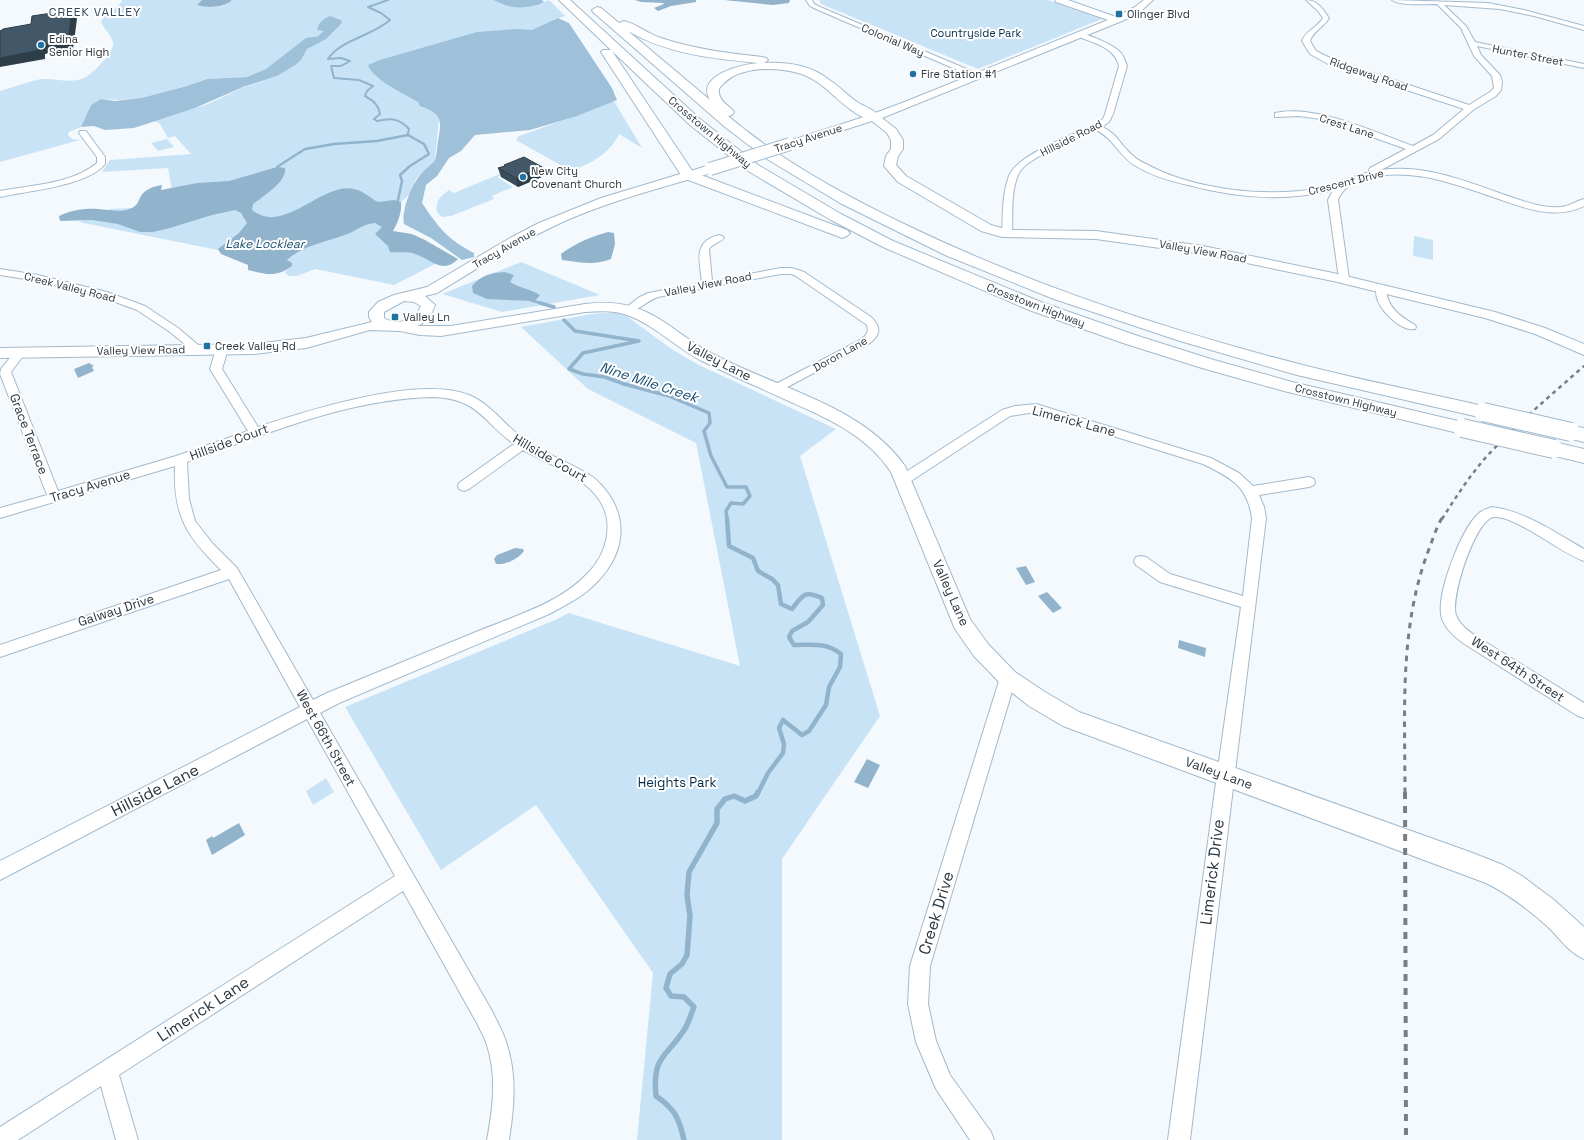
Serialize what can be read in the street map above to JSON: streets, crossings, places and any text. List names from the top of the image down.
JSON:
{
  "streets": {
    "highway": ["Crosstown Highway"],
    "street": [
      "Colonial Way",
      "Hunter Street",
      "Ridgeway Road",
      "Crest Lane",
      "Tracy Avenue",
      "Hillside Road",
      "Crescent Drive",
      "Valley View Road",
      "Creek Valley Road",
      "Doron Lane",
      "Valley Lane",
      "Limerick Lane",
      "Grace Terrace",
      "Hillside Court",
      "Galway Drive",
      "West 64th Street",
      "West 66th Street",
      "Hillside Lane",
      "Limerick Drive",
      "Creek Drive"
    ]
  },
  "crossings": [
    ["Colonial Way", "Tracy Avenue"],
    ["Tracy Avenue", "Hillside Road"],
    ["Tracy Avenue", "Valley View Road"],
    ["Tracy Avenue", "Valley Lane"],
    ["Tracy Avenue", "Grace Terrace"],
    ["Tracy Avenue", "Hillside Court"],
    ["Tracy Avenue", "West 66th Street"],
    ["Hillside Road", "Crescent Drive"],
    ["Hillside Road", "Valley View Road"],
    ["Valley View Road", "Creek Valley Road"],
    ["Valley View Road", "Doron Lane"],
    ["Valley View Road", "Valley Lane"],
    ["Valley View Road", "Grace Terrace"],
    ["Doron Lane", "Valley Lane"],
    ["Valley Lane", "Limerick Lane"],
    ["Valley Lane", "Limerick Drive"],
    ["Valley Lane", "Creek Drive"],
    ["Limerick Lane", "West 66th Street"],
    ["Limerick Lane", "Limerick Drive"],
    ["Hillside Court", "West 66th Street"],
    ["Hillside Court", "Hillside Lane"],
    ["Galway Drive", "West 66th Street"],
    ["West 66th Street", "Hillside Lane"]
  ],
  "districts": ["CREEK VALLEY"],
  "water": ["Lake Locklear", "Nine Mile Creek"],
  "parks": ["Countryside Park", "Heights Park"],
  "places": {
    "transit": ["Olinger Blvd", "Valley Ln", "Creek Valley Rd"],
    "other": ["Edina Senior High", "Fire Station #1", "New City Covenant Church"]
  }
}
